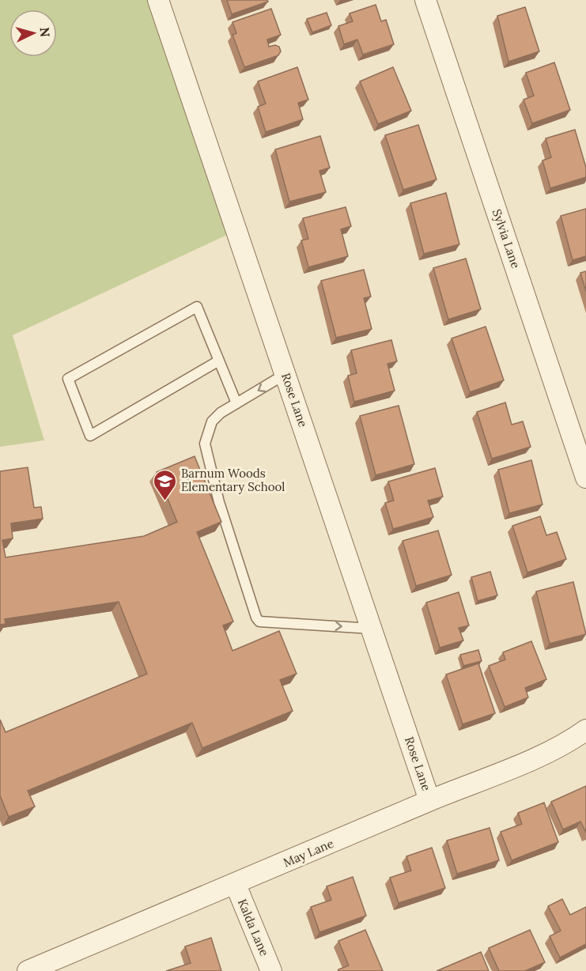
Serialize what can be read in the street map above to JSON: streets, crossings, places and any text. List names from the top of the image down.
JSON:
{
  "streets": {
    "street": [
      "Sylvia Lane",
      "Rose Lane",
      "May Lane",
      "Kalda Lane"
    ]
  },
  "crossings": [
    ["Rose Lane", "May Lane"],
    ["May Lane", "Kalda Lane"]
  ],
  "places": {
    "school or university": ["Barnum Woods Elementary School"]
  },
  "north": "right"
}
